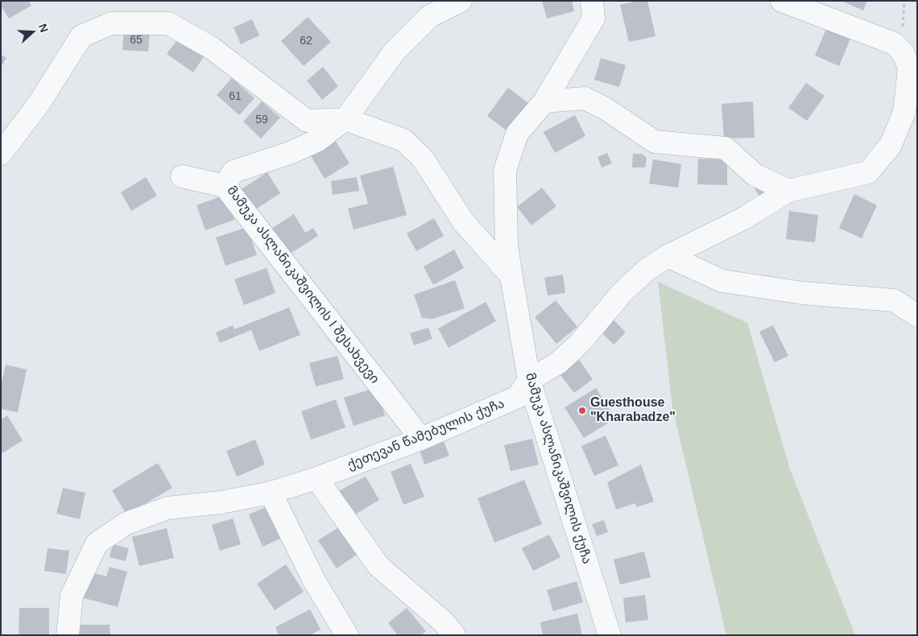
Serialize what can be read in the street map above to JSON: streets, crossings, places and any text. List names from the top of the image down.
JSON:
{
  "streets": {
    "street": ["მამუკა ასლანიკაშვილის I შესახვევი", "ქეთევან წამებულის ქუჩა", "მამუკა ასლანიკაშვილის ქუჩა"]
  },
  "crossings": [
    ["მამუკა ასლანიკაშვილის I შესახვევი", "ქეთევან წამებულის ქუჩა"],
    ["ქეთევან წამებულის ქუჩა", "მამუკა ასლანიკაშვილის ქუჩა"]
  ],
  "places": ["Guesthouse \"Kharabadze\""],
  "house_numbers": [
    "65",
    "62",
    "61",
    "59"
  ],
  "north": "right"
}
